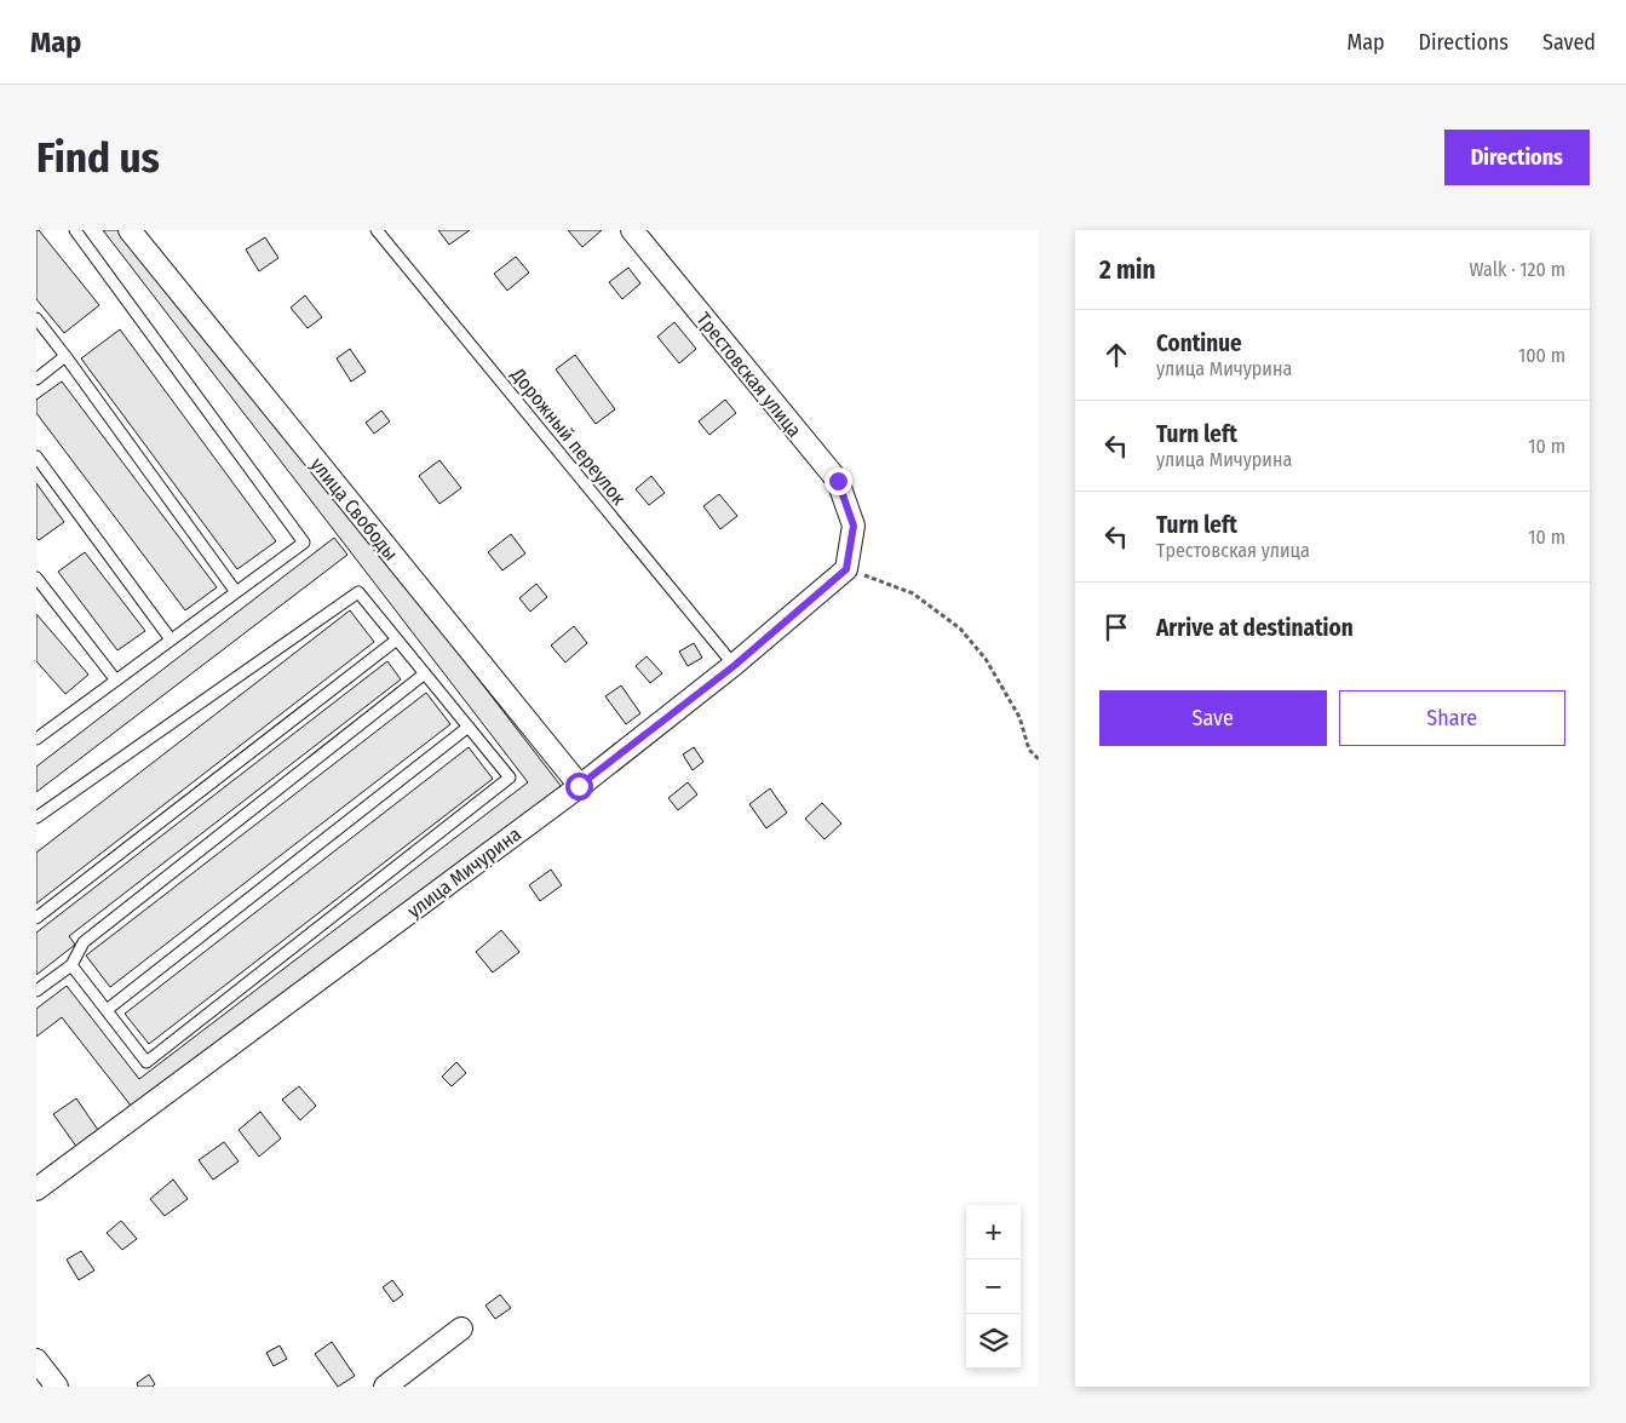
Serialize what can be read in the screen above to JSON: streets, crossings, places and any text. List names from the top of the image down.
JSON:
{
  "streets": {
    "street": ["Трестовская улица", "улица Свободы", "улица Мичурина"],
    "lane": ["Дорожный переулок"]
  },
  "crossings": [
    ["Трестовская улица", "улица Мичурина"],
    ["Дорожный переулок", "улица Мичурина"],
    ["улица Свободы", "улица Мичурина"]
  ],
  "page": {
    "header": "Map",
    "nav": ["Map", "Directions", "Saved"],
    "buttons": [
      "Directions",
      ["Save", "Share"]
    ],
    "title": "Find us",
    "heading": ["2 min", "Walk · 120 m"],
    "list": [
      ["Continue", "улица Мичурина", "100 m"],
      ["Turn left", "улица Мичурина", "10 m"],
      ["Turn left", "Трестовская улица", "10 m"],
      "Arrive at destination"
    ],
    "map_buttons": ["+", "−"]
  }
}
